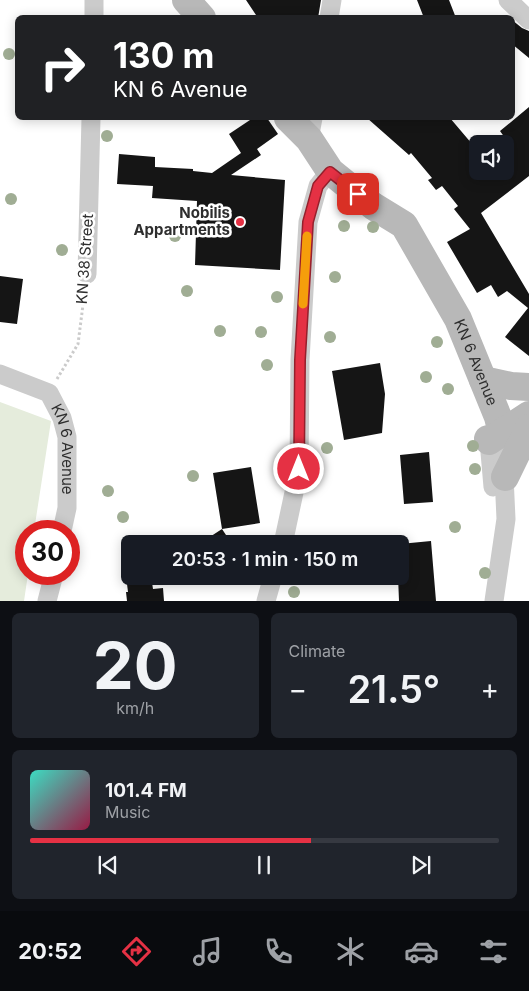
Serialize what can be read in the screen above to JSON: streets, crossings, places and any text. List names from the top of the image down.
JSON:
{
  "streets": {
    "main road": ["KN 6 Avenue"],
    "street": ["KN 38 Street"]
  },
  "crossings": [
    ["KN 38 Street", "KN 6 Avenue"]
  ],
  "places": ["Nobilis Appartments"],
  "page": {
    "turn": ["130 m", "KN 6 Avenue"],
    "limit": "30",
    "trip": "20:53 · 1 min · 150 m",
    "tile": [
      ["20", "km/h"],
      "Climate"
    ],
    "heat": ["−", "21.5°", "+"],
    "song": ["101.4 FM", "Music"],
    "tabs": "20:52"
  }
}
